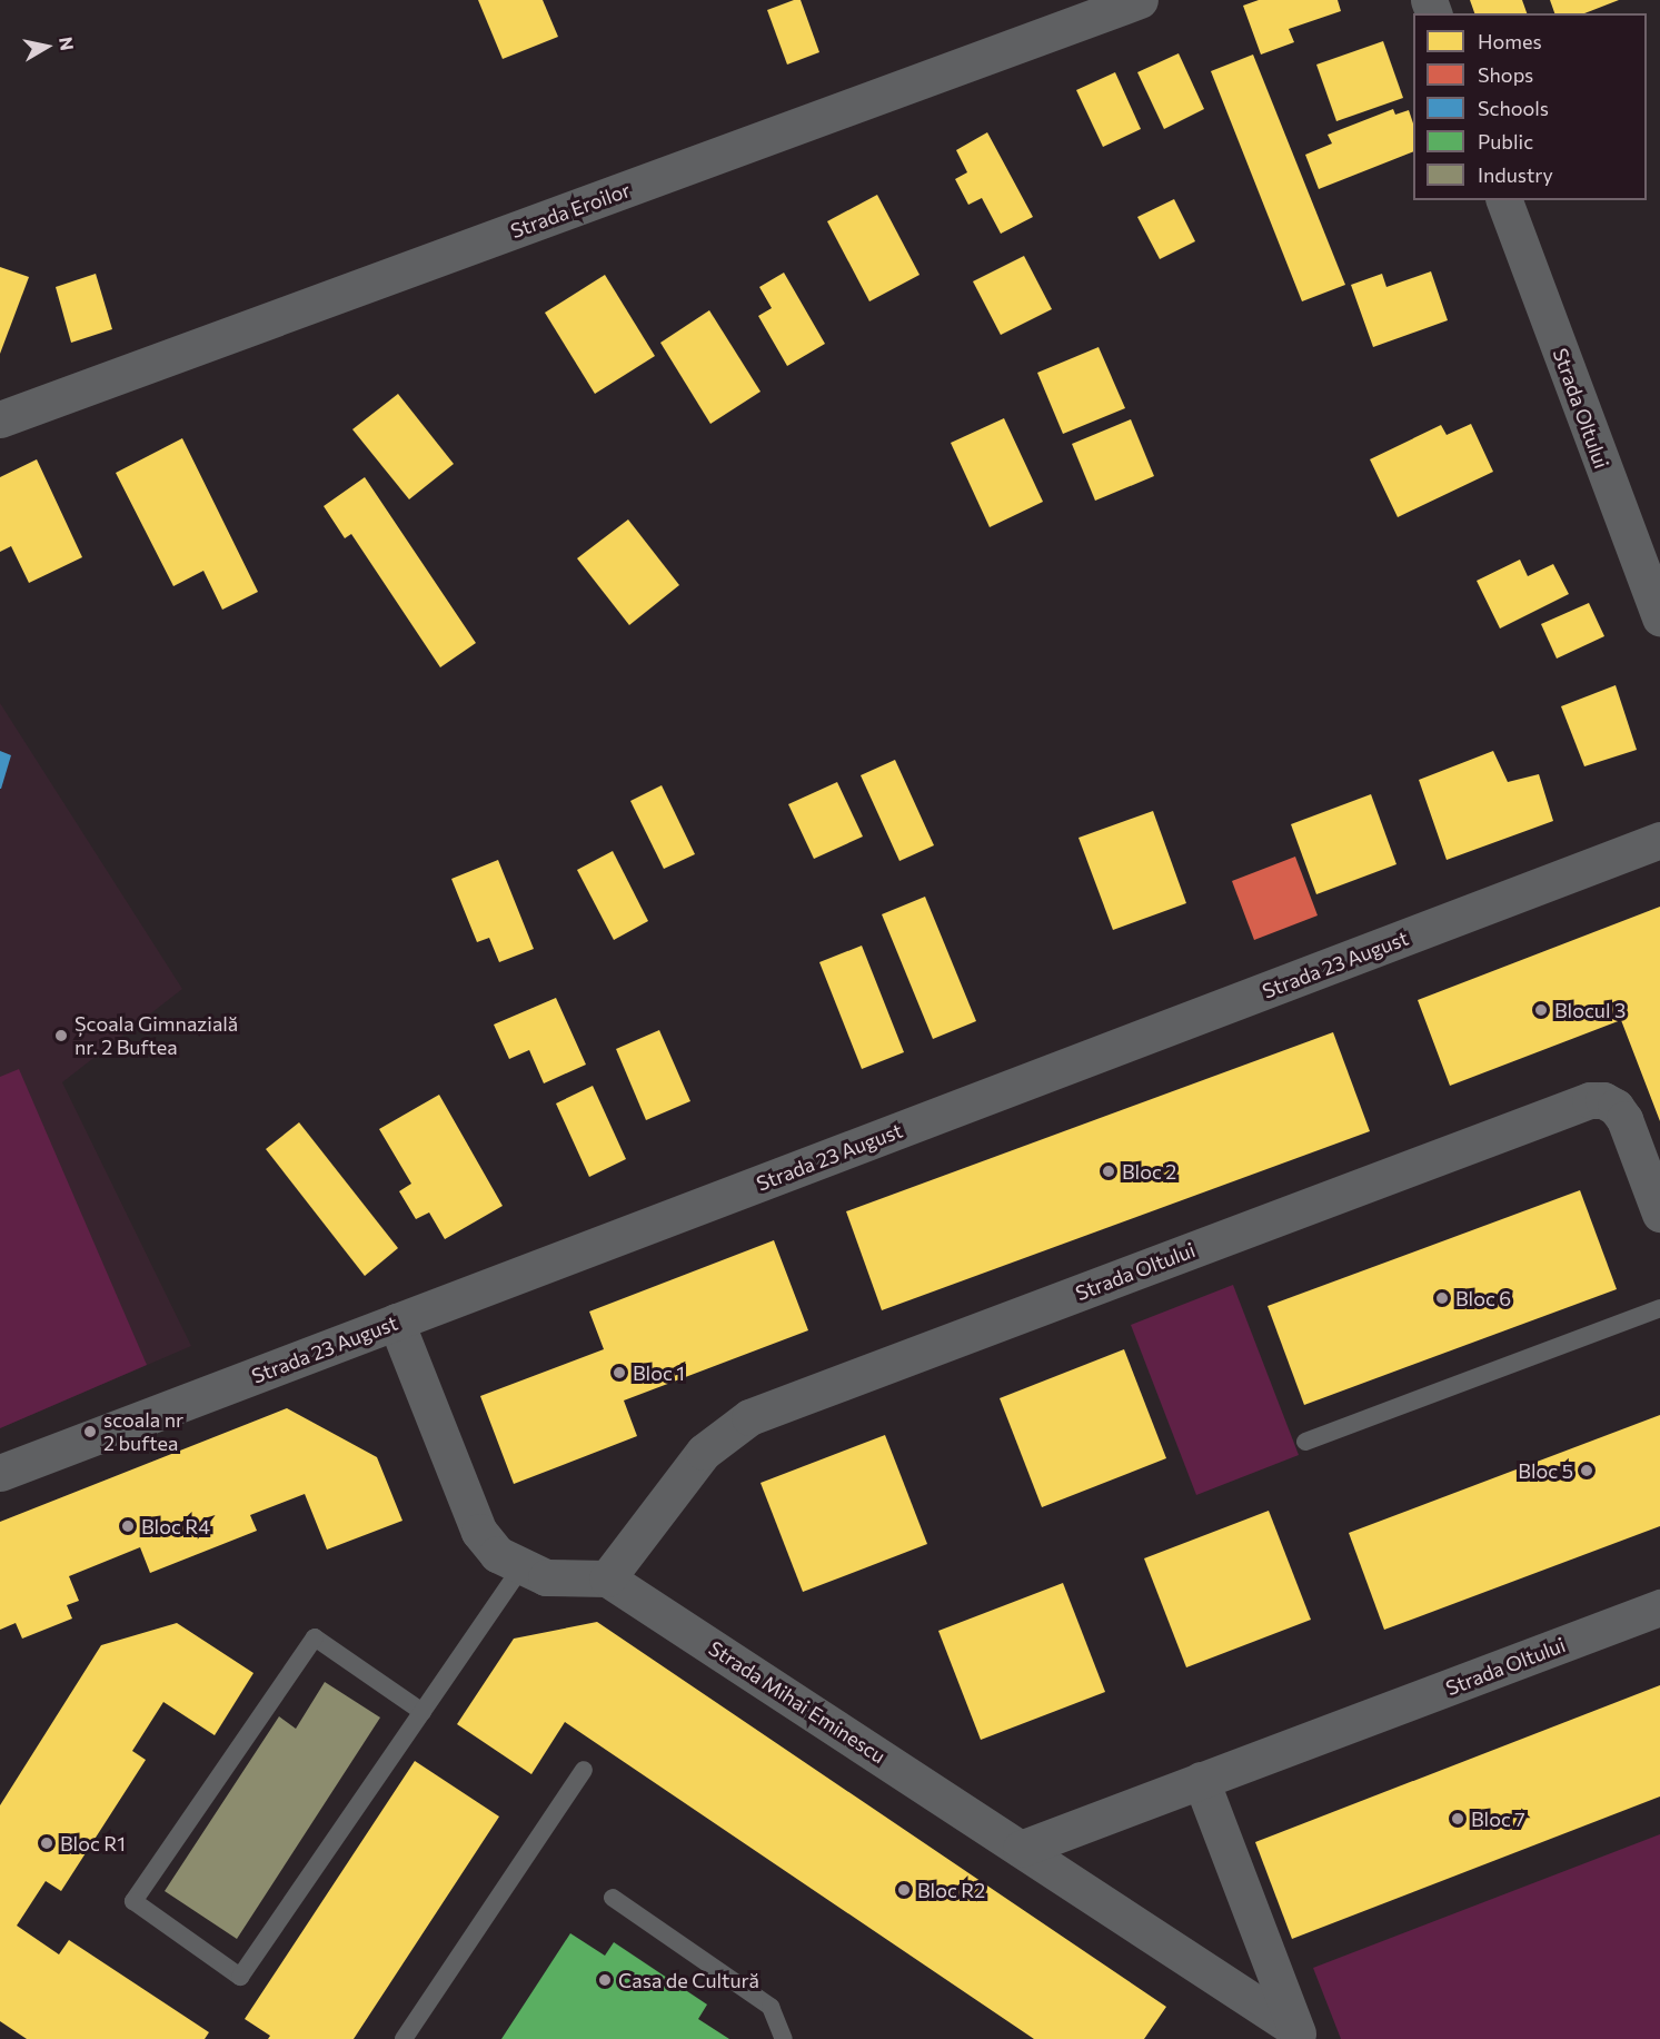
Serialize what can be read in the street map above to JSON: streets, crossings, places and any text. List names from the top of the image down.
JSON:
{
  "streets": {
    "street": [
      "Strada Eroilor",
      "Strada Oltului",
      "Strada 23 August",
      "Strada Mihai Eminescu"
    ]
  },
  "crossings": [
    ["Strada Oltului", "Strada Mihai Eminescu"]
  ],
  "places": [
    "Blocul 3",
    "Școala Gimnazială nr. 2 Buftea",
    "Bloc 2",
    "Bloc 6",
    "Bloc 1",
    "scoala nr 2 buftea",
    "Bloc 5",
    "Bloc R4",
    "Bloc 7",
    "Bloc R1",
    "Bloc R2",
    "Casa de Cultură"
  ],
  "legend": [
    "Homes",
    "Shops",
    "Schools",
    "Public",
    "Industry"
  ],
  "north": "right"
}
